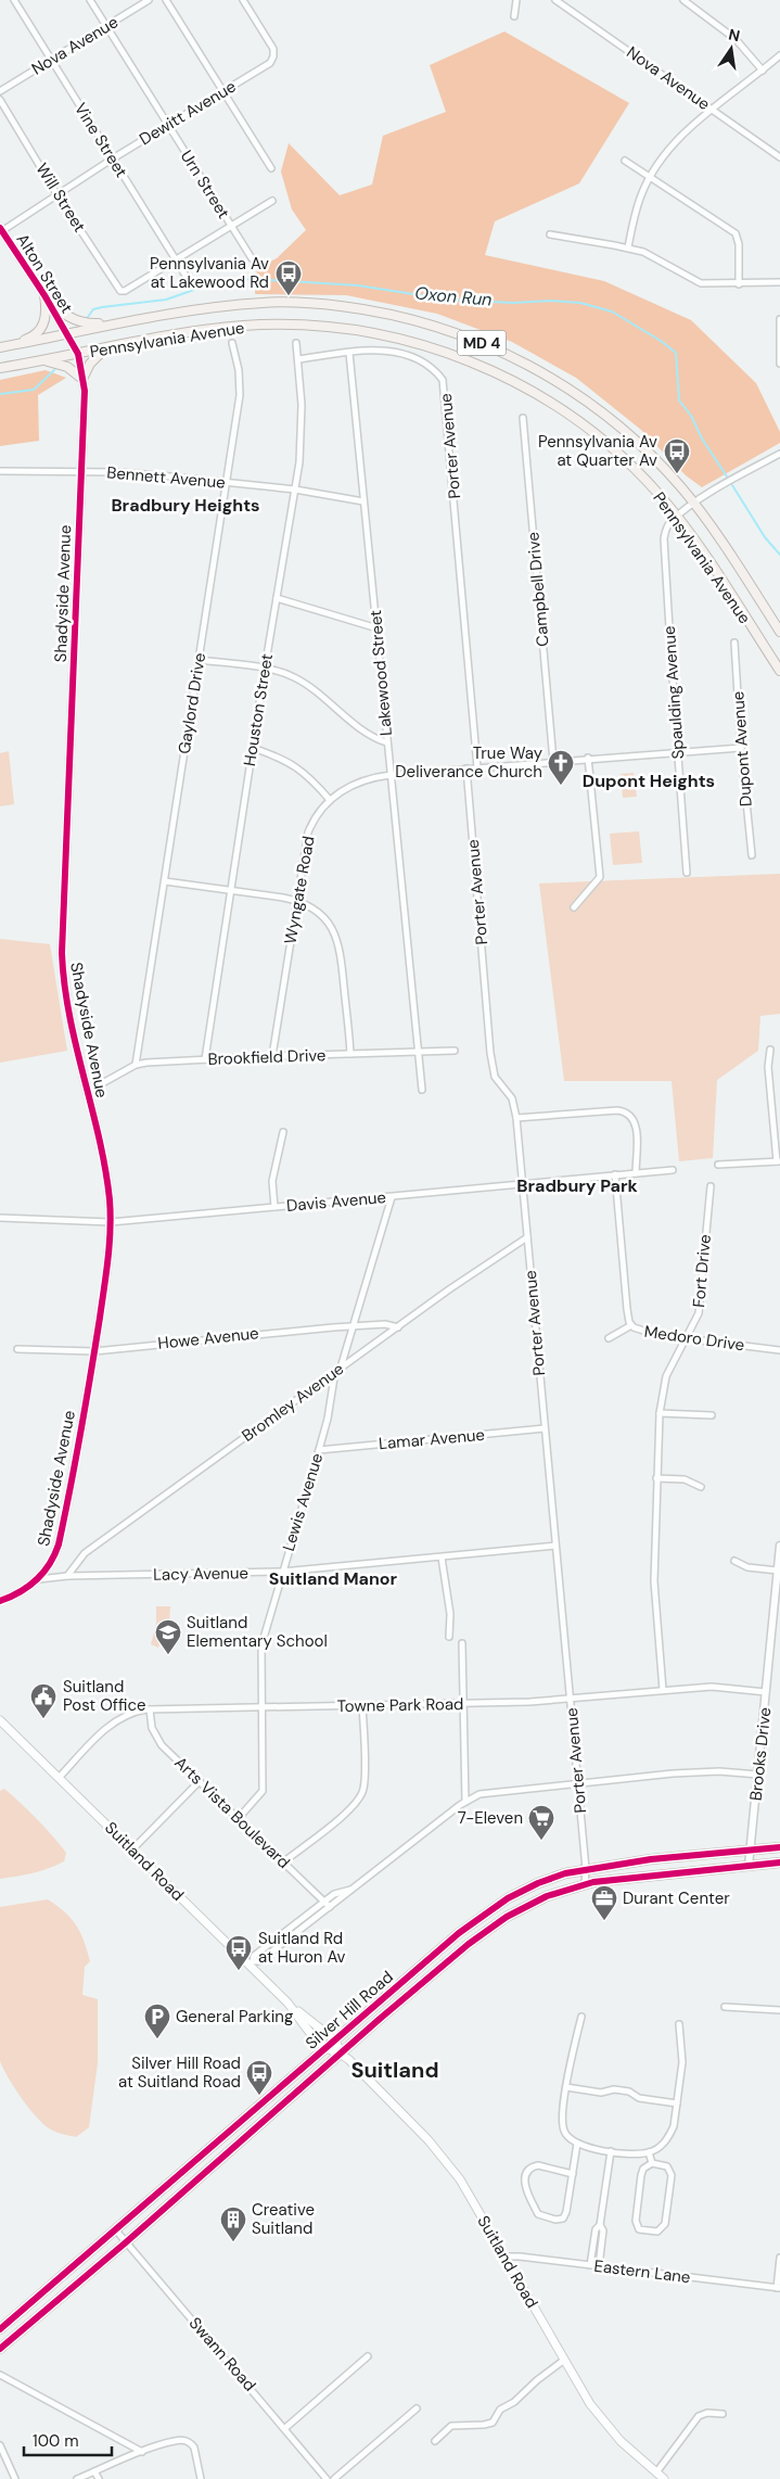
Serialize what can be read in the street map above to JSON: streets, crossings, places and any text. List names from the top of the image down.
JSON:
{
  "streets": {
    "highway": ["Pennsylvania Avenue", "MD 4"],
    "main road": ["Suitland Road", "Silver Hill Road"],
    "street": [
      "Nova Avenue",
      "Dewitt Avenue",
      "Vine Street",
      "Urn Street",
      "Will Street",
      "Alton Street",
      "Porter Avenue",
      "Bennett Avenue",
      "Campbell Drive",
      "Shadyside Avenue",
      "Lakewood Street",
      "Spaulding Avenue",
      "Gaylord Drive",
      "Houston Street",
      "Dupont Avenue",
      "Wyngate Road",
      "Brookfield Drive",
      "Davis Avenue",
      "Fort Drive",
      "Howe Avenue",
      "Medoro Drive",
      "Bromley Avenue",
      "Lamar Avenue",
      "Lewis Avenue",
      "Lacy Avenue",
      "Towne Park Road",
      "Brooks Drive",
      "Arts Vista Boulevard",
      "Eastern Lane",
      "Swann Road"
    ]
  },
  "crossings": [
    ["Nova Avenue", "Vine Street"],
    ["Nova Avenue", "Urn Street"],
    ["Dewitt Avenue", "Vine Street"],
    ["Dewitt Avenue", "Urn Street"],
    ["Dewitt Avenue", "Will Street"],
    ["Dewitt Avenue", "Alton Street"],
    ["Vine Street", "Will Street"],
    ["Alton Street", "Pennsylvania Avenue"],
    ["Alton Street", "Shadyside Avenue"],
    ["Pennsylvania Avenue", "Shadyside Avenue"],
    ["Pennsylvania Avenue", "Spaulding Avenue"],
    ["Porter Avenue", "Lakewood Street"],
    ["Porter Avenue", "Wyngate Road"],
    ["Porter Avenue", "Davis Avenue"],
    ["Porter Avenue", "Bromley Avenue"],
    ["Porter Avenue", "Lamar Avenue"],
    ["Porter Avenue", "Lacy Avenue"],
    ["Porter Avenue", "Towne Park Road"],
    ["Porter Avenue", "Silver Hill Road"],
    ["Bennett Avenue", "Shadyside Avenue"],
    ["Bennett Avenue", "Lakewood Street"],
    ["Bennett Avenue", "Gaylord Drive"],
    ["Bennett Avenue", "Houston Street"],
    ["Campbell Drive", "Wyngate Road"],
    ["Shadyside Avenue", "Brookfield Drive"],
    ["Shadyside Avenue", "Davis Avenue"],
    ["Shadyside Avenue", "Howe Avenue"],
    ["Shadyside Avenue", "Lacy Avenue"],
    ["Lakewood Street", "Wyngate Road"],
    ["Lakewood Street", "Brookfield Drive"],
    ["Spaulding Avenue", "Wyngate Road"],
    ["Gaylord Drive", "Brookfield Drive"],
    ["Houston Street", "Brookfield Drive"],
    ["Dupont Avenue", "Wyngate Road"],
    ["Wyngate Road", "Brookfield Drive"],
    ["Davis Avenue", "Medoro Drive"],
    ["Davis Avenue", "Lewis Avenue"],
    ["Fort Drive", "Medoro Drive"],
    ["Fort Drive", "Towne Park Road"],
    ["Howe Avenue", "Bromley Avenue"],
    ["Howe Avenue", "Lewis Avenue"],
    ["Bromley Avenue", "Lewis Avenue"],
    ["Bromley Avenue", "Lacy Avenue"],
    ["Lamar Avenue", "Lewis Avenue"],
    ["Lewis Avenue", "Lacy Avenue"],
    ["Lewis Avenue", "Towne Park Road"],
    ["Lewis Avenue", "Arts Vista Boulevard"],
    ["Towne Park Road", "Brooks Drive"],
    ["Towne Park Road", "Arts Vista Boulevard"],
    ["Towne Park Road", "Suitland Road"],
    ["Brooks Drive", "Silver Hill Road"],
    ["Suitland Road", "Silver Hill Road"],
    ["Suitland Road", "Eastern Lane"],
    ["Silver Hill Road", "Swann Road"]
  ],
  "districts": [
    "Bradbury Heights",
    "Dupont Heights",
    "Bradbury Park",
    "Suitland Manor",
    "Suitland"
  ],
  "water": ["Oxon Run"],
  "places": {
    "bus stop": [
      "Pennsylvania Av at Lakewood Rd",
      "Pennsylvania Av at Quarter Av",
      "Suitland Rd at Huron Av",
      "Silver Hill Road at Suitland Road"
    ],
    "church": ["True Way Deliverance Church"],
    "school or university": ["Suitland Elementary School"],
    "public building": ["Suitland Post Office"],
    "supermarket": ["7-Eleven"],
    "office": ["Durant Center"],
    "parking": ["General Parking"],
    "building": ["Creative Suitland"]
  },
  "scale_bar": "100 m",
  "north": "top"
}
